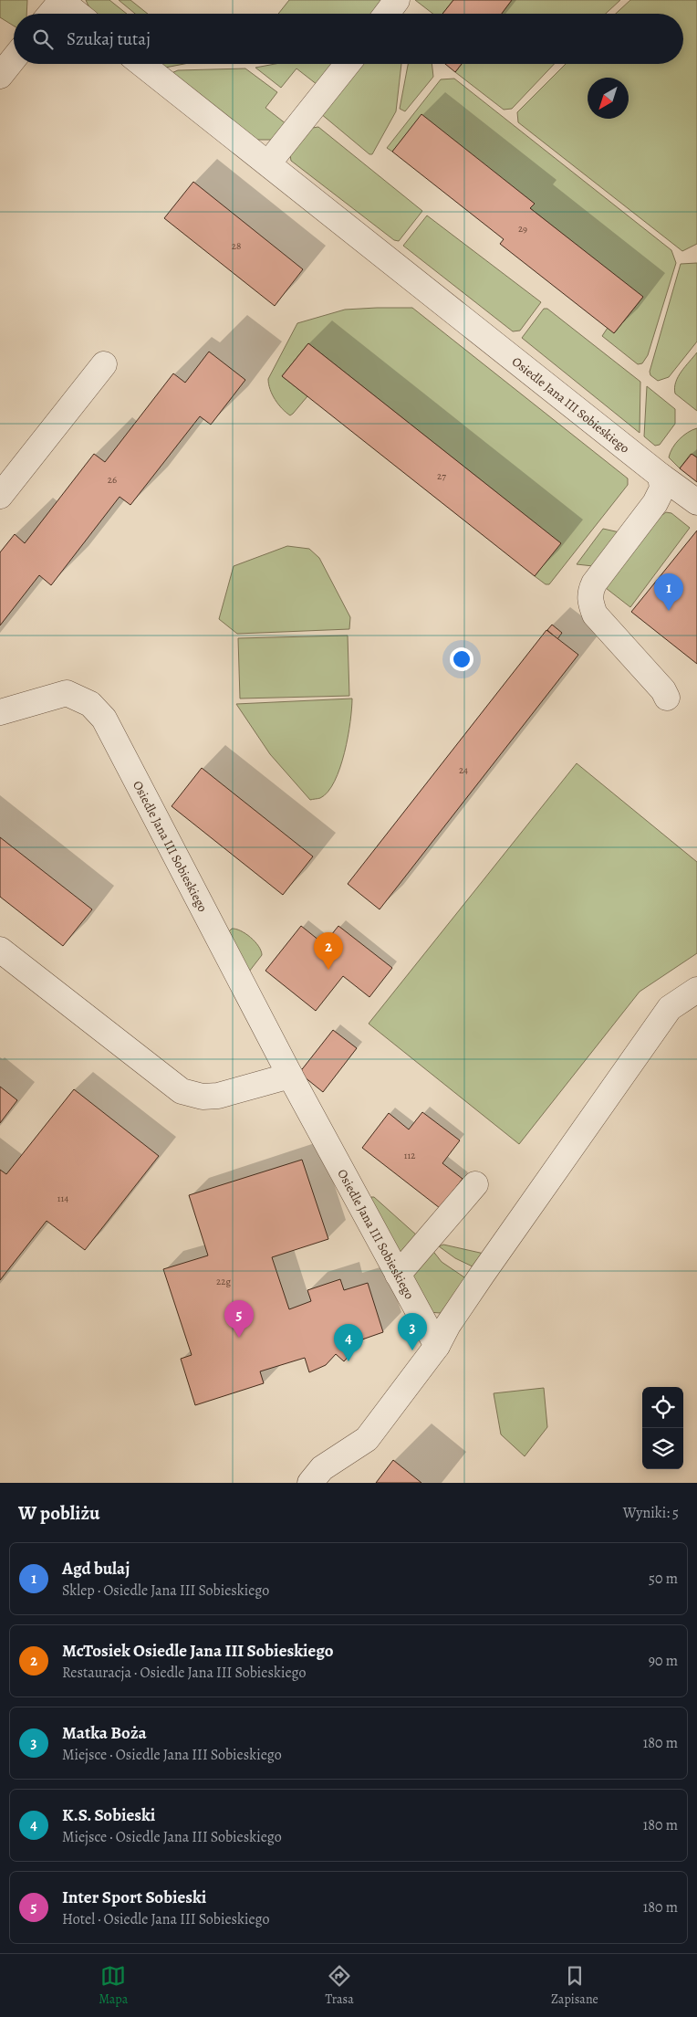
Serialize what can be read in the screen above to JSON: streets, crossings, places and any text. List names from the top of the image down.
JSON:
{
  "streets": {
    "street": ["Osiedle Jana III Sobieskiego"]
  },
  "house_numbers": [
    "29",
    "28",
    "27",
    "26",
    "24",
    "112",
    "114",
    "22g"
  ],
  "north": "bottom left",
  "page": {
    "search": "Szukaj tutaj",
    "pins": [
      "1",
      "2",
      "5",
      "3",
      "4"
    ],
    "heading": ["W pobliżu", "Wyniki: 5"],
    "list": [
      {
        "mark": "1",
        "name": "Agd bulaj",
        "note": "Sklep · Osiedle Jana III Sobieskiego",
        "value": "50 m"
      },
      {
        "mark": "2",
        "name": "McTosiek Osiedle Jana III Sobieskiego",
        "note": "Restauracja · Osiedle Jana III Sobieskiego",
        "value": "90 m"
      },
      {
        "mark": "3",
        "name": "Matka Boża",
        "note": "Miejsce · Osiedle Jana III Sobieskiego",
        "value": "180 m"
      },
      {
        "mark": "4",
        "name": "K.S. Sobieski",
        "note": "Miejsce · Osiedle Jana III Sobieskiego",
        "value": "180 m"
      },
      {
        "mark": "5",
        "name": "Inter Sport Sobieski",
        "note": "Hotel · Osiedle Jana III Sobieskiego",
        "value": "180 m"
      }
    ],
    "nav": ["Mapa", "Trasa", "Zapisane"]
  }
}
